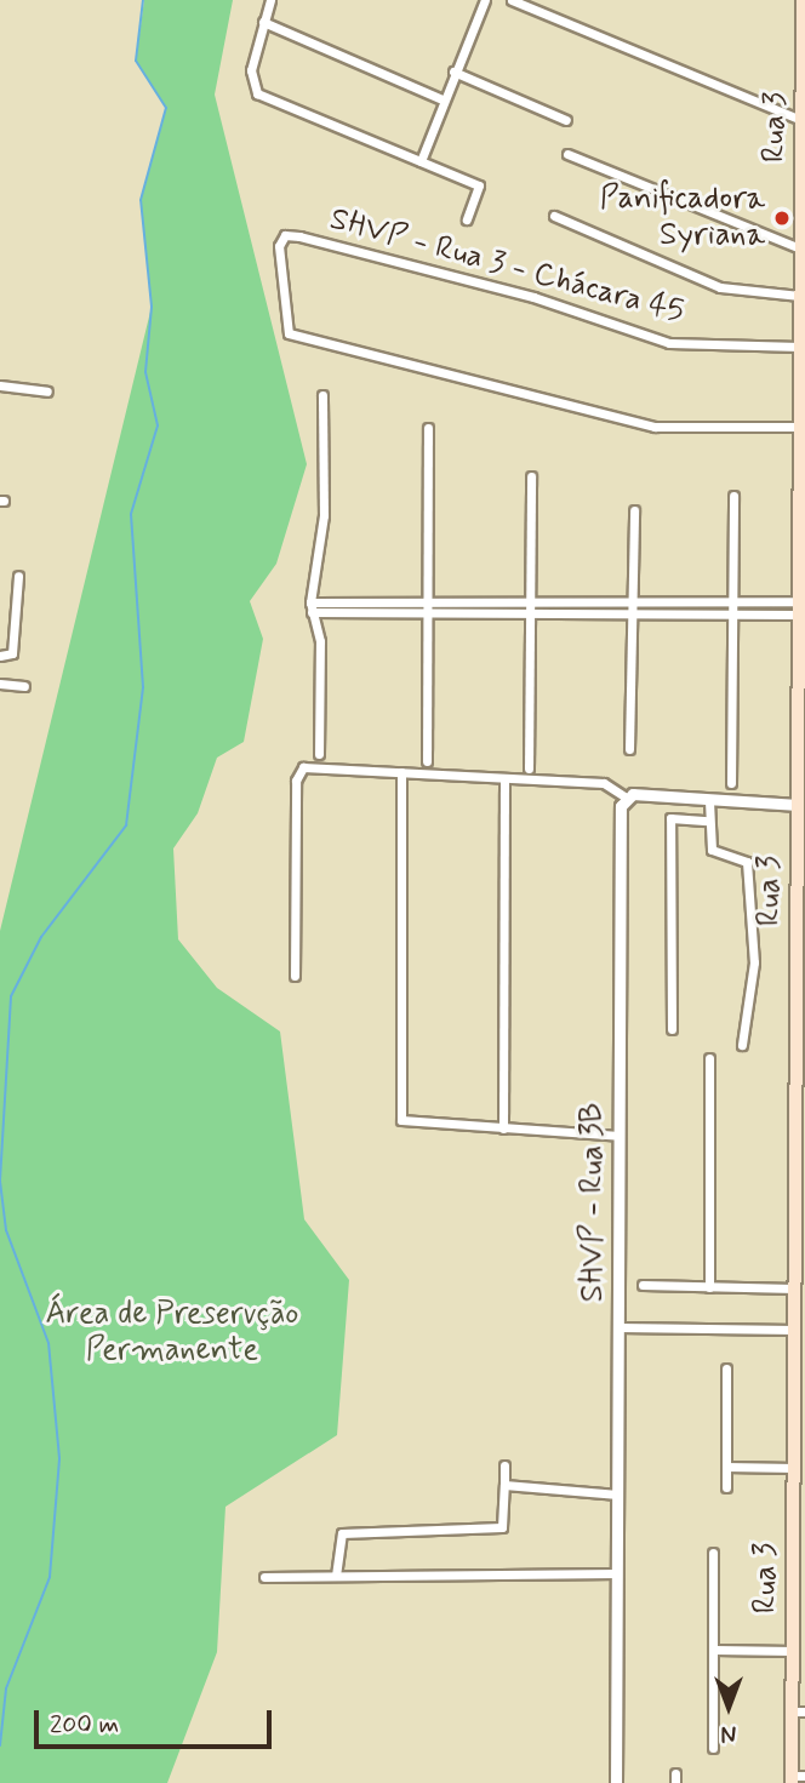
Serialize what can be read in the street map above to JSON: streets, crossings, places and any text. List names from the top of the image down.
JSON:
{
  "streets": {
    "main road": ["Rua 3"],
    "street": ["SHVP - Rua 3 - Chácara 45", "SHVP - Rua 3B"]
  },
  "crossings": [
    ["Rua 3", "SHVP - Rua 3 - Chácara 45"]
  ],
  "parks": ["Área de Preservção Permanente"],
  "places": ["Panificadora Syriana"],
  "scale_bar": "200 m",
  "north": "bottom"
}
